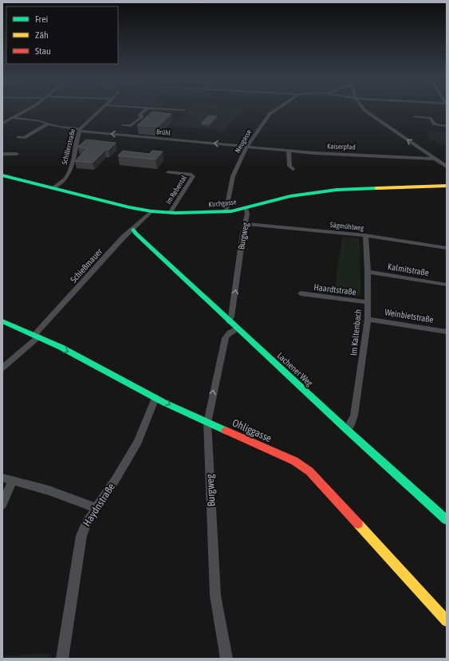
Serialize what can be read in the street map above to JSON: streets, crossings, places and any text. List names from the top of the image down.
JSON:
{
  "streets": {
    "street": [
      "Brühl",
      "Neugasse",
      "Schillerstraße",
      "Kaiserpfad",
      "Im Rebental",
      "Kirchgasse",
      "Sägmühlweg",
      "Burgweg",
      "Schießmauer",
      "Kalmitstraße",
      "Haardtstraße",
      "Weinbietstraße",
      "Im Kaltenbach",
      "Lachener Weg",
      "Ohliggasse",
      "Haydnstraße"
    ]
  },
  "crossings": [
    ["Brühl", "Neugasse"],
    ["Brühl", "Schillerstraße"],
    ["Brühl", "Kaiserpfad"],
    ["Neugasse", "Kaiserpfad"],
    ["Neugasse", "Kirchgasse"],
    ["Schillerstraße", "Kirchgasse"],
    ["Im Rebental", "Kirchgasse"],
    ["Kirchgasse", "Burgweg"],
    ["Kirchgasse", "Schießmauer"],
    ["Sägmühlweg", "Burgweg"],
    ["Sägmühlweg", "Im Kaltenbach"],
    ["Burgweg", "Lachener Weg"],
    ["Burgweg", "Ohliggasse"],
    ["Schießmauer", "Lachener Weg"],
    ["Schießmauer", "Ohliggasse"],
    ["Kalmitstraße", "Im Kaltenbach"],
    ["Haardtstraße", "Im Kaltenbach"],
    ["Weinbietstraße", "Im Kaltenbach"],
    ["Im Kaltenbach", "Lachener Weg"],
    ["Ohliggasse", "Haydnstraße"]
  ],
  "one_way": ["Brühl", "Burgweg", "Ohliggasse"],
  "legend": ["Frei", "Zäh", "Stau"]
}
